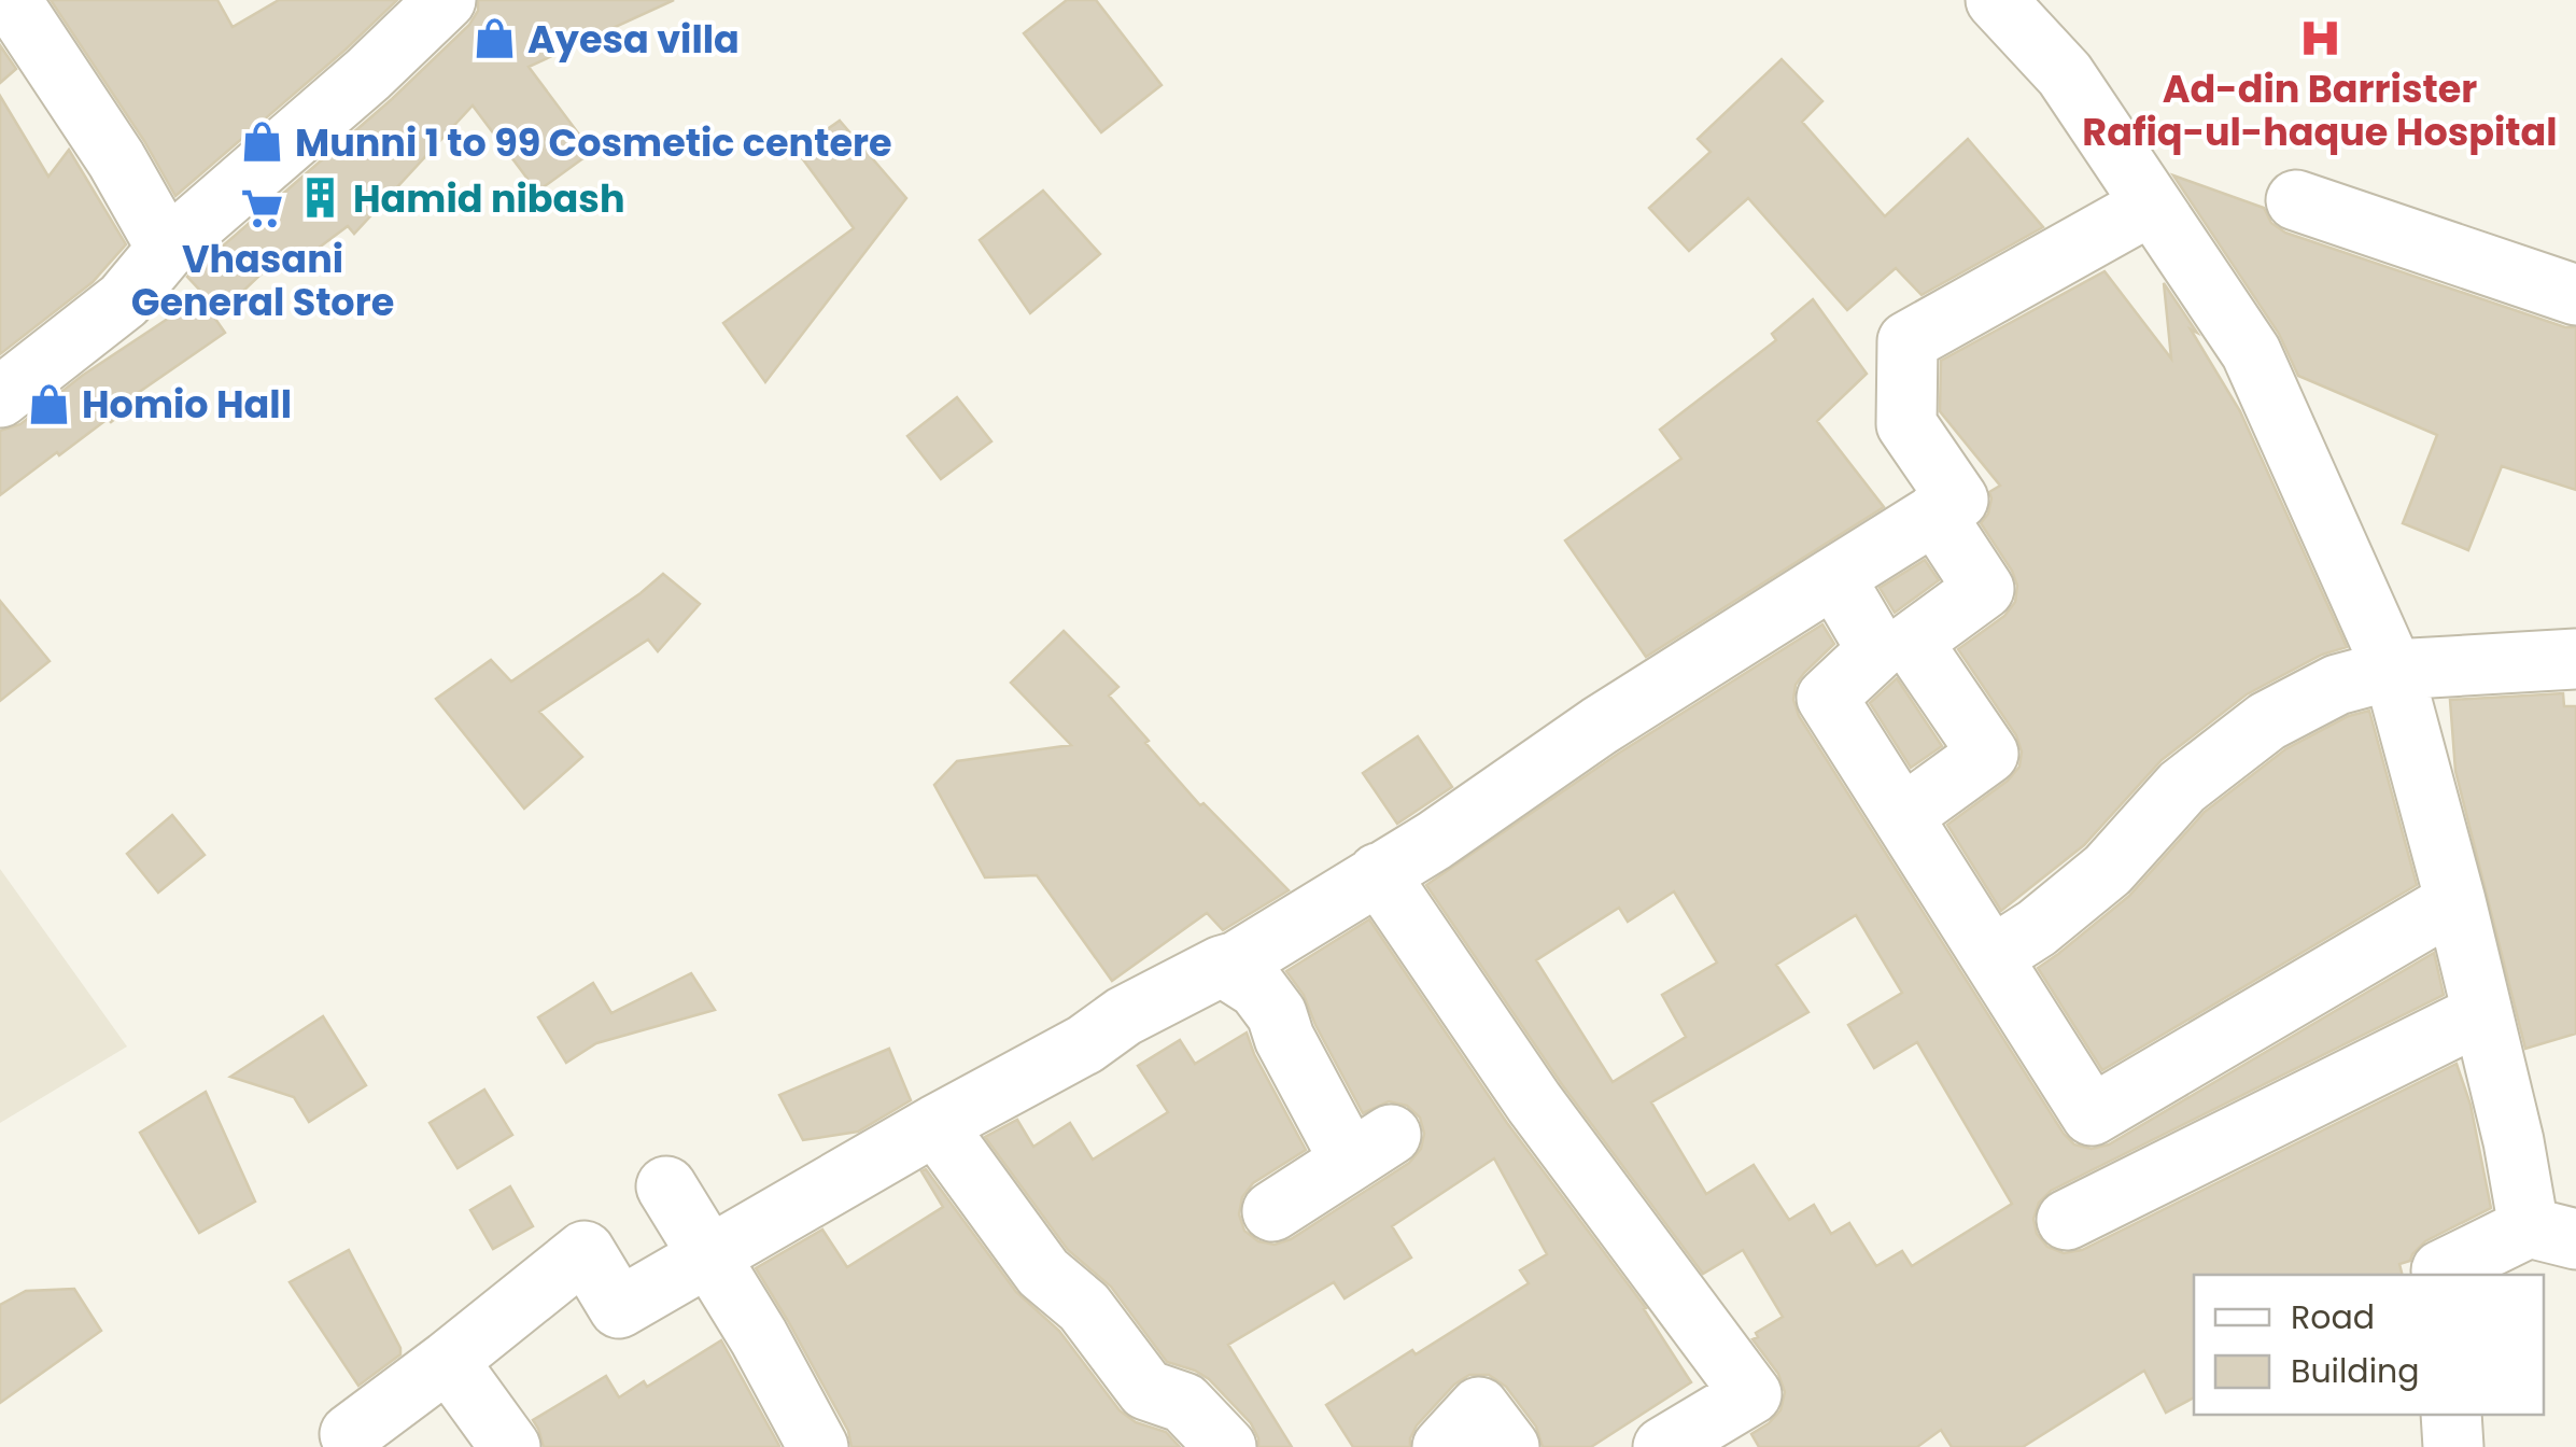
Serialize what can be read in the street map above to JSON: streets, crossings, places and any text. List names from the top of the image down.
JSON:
{
  "places": {
    "hospital": ["Ad-din Barrister Rafiq-ul-haque Hospital"],
    "shop": ["Ayesa villa", "Munni 1 to 99 Cosmetic centere", "Homio Hall"],
    "building": ["Hamid nibash"],
    "supermarket": ["Vhasani General Store"]
  },
  "legend": ["Road", "Building"]
}
